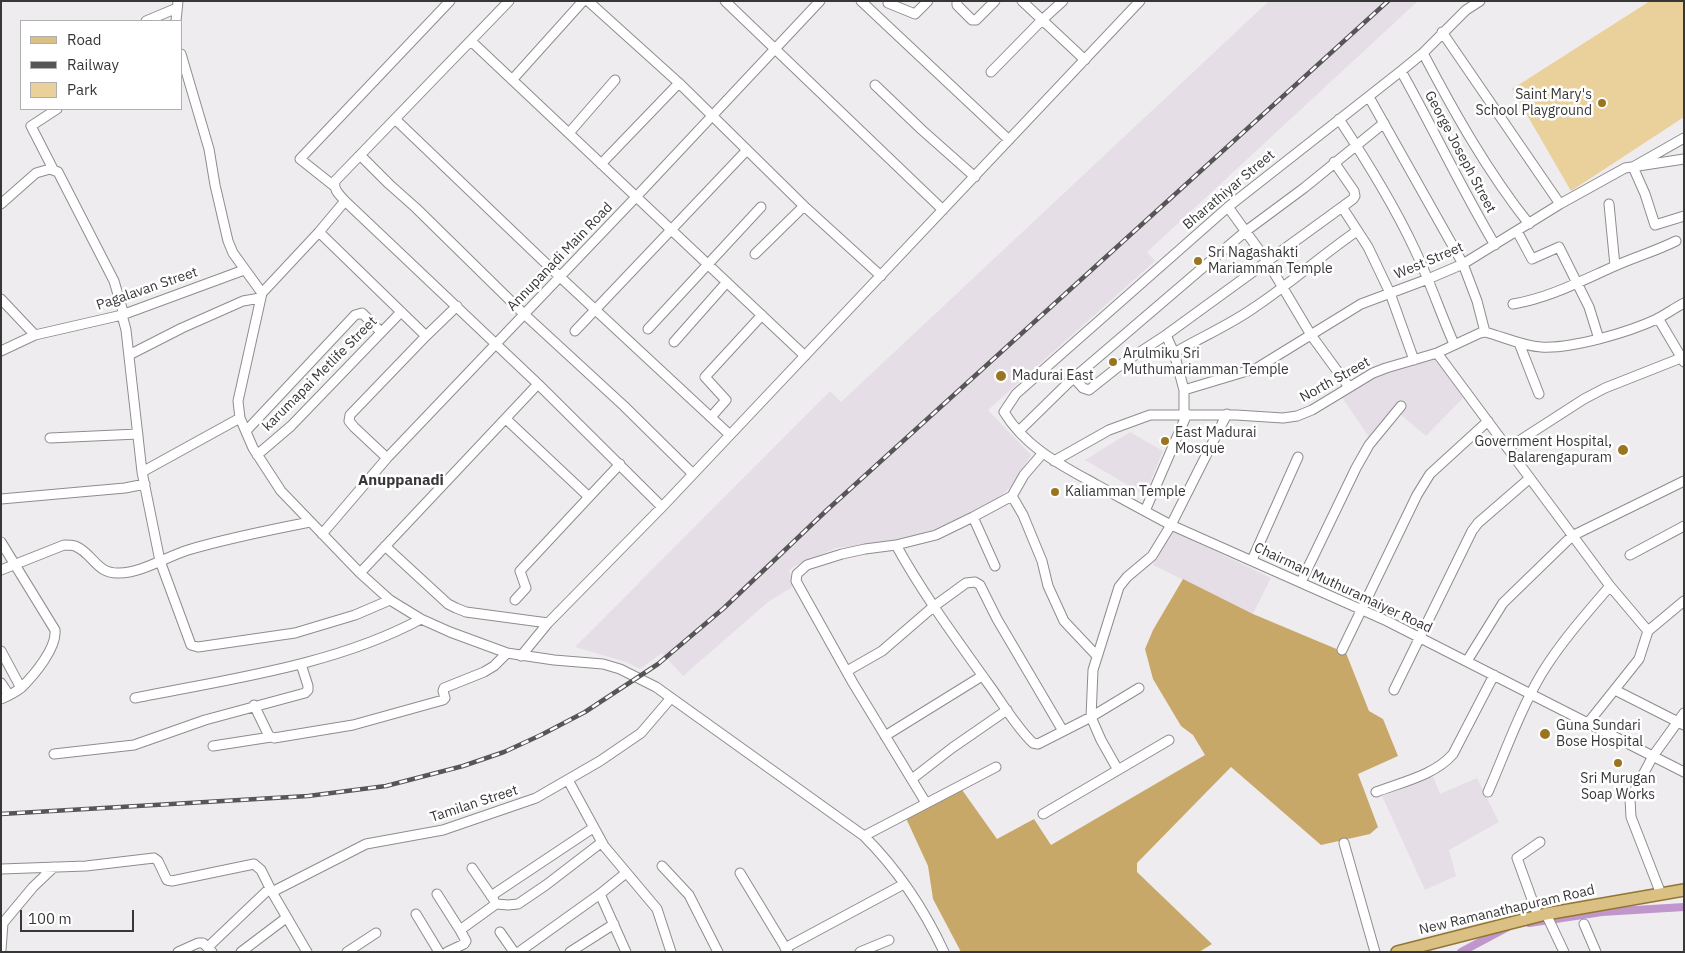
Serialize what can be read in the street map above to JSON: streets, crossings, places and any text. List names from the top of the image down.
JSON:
{
  "streets": {
    "main road": ["New Ramanathapuram Road"],
    "street": [
      "George Joseph Street",
      "Bharathiyar Street",
      "Annupanadi Main Road",
      "West Street",
      "Pagalavan Street",
      "karumapai Metlife Street",
      "North Street",
      "Chairman Muthuramaiyer Road",
      "Tamilan Street"
    ]
  },
  "crossings": [
    ["George Joseph Street", "Bharathiyar Street"],
    ["George Joseph Street", "West Street"],
    ["Bharathiyar Street", "Chairman Muthuramaiyer Road"],
    ["North Street", "Chairman Muthuramaiyer Road"]
  ],
  "districts": ["Anuppanadi"],
  "places": [
    "Saint Mary's School Playground",
    "Sri Nagashakti Mariamman Temple",
    "Arulmiku Sri Muthumariamman Temple",
    "Madurai East",
    "East Madurai Mosque",
    "Government Hospital, Balarengapuram",
    "Kaliamman Temple",
    "Guna Sundari Bose Hospital",
    "Sri Murugan Soap Works"
  ],
  "legend": ["Road", "Railway", "Park"],
  "scale_bar": "100 m"
}
